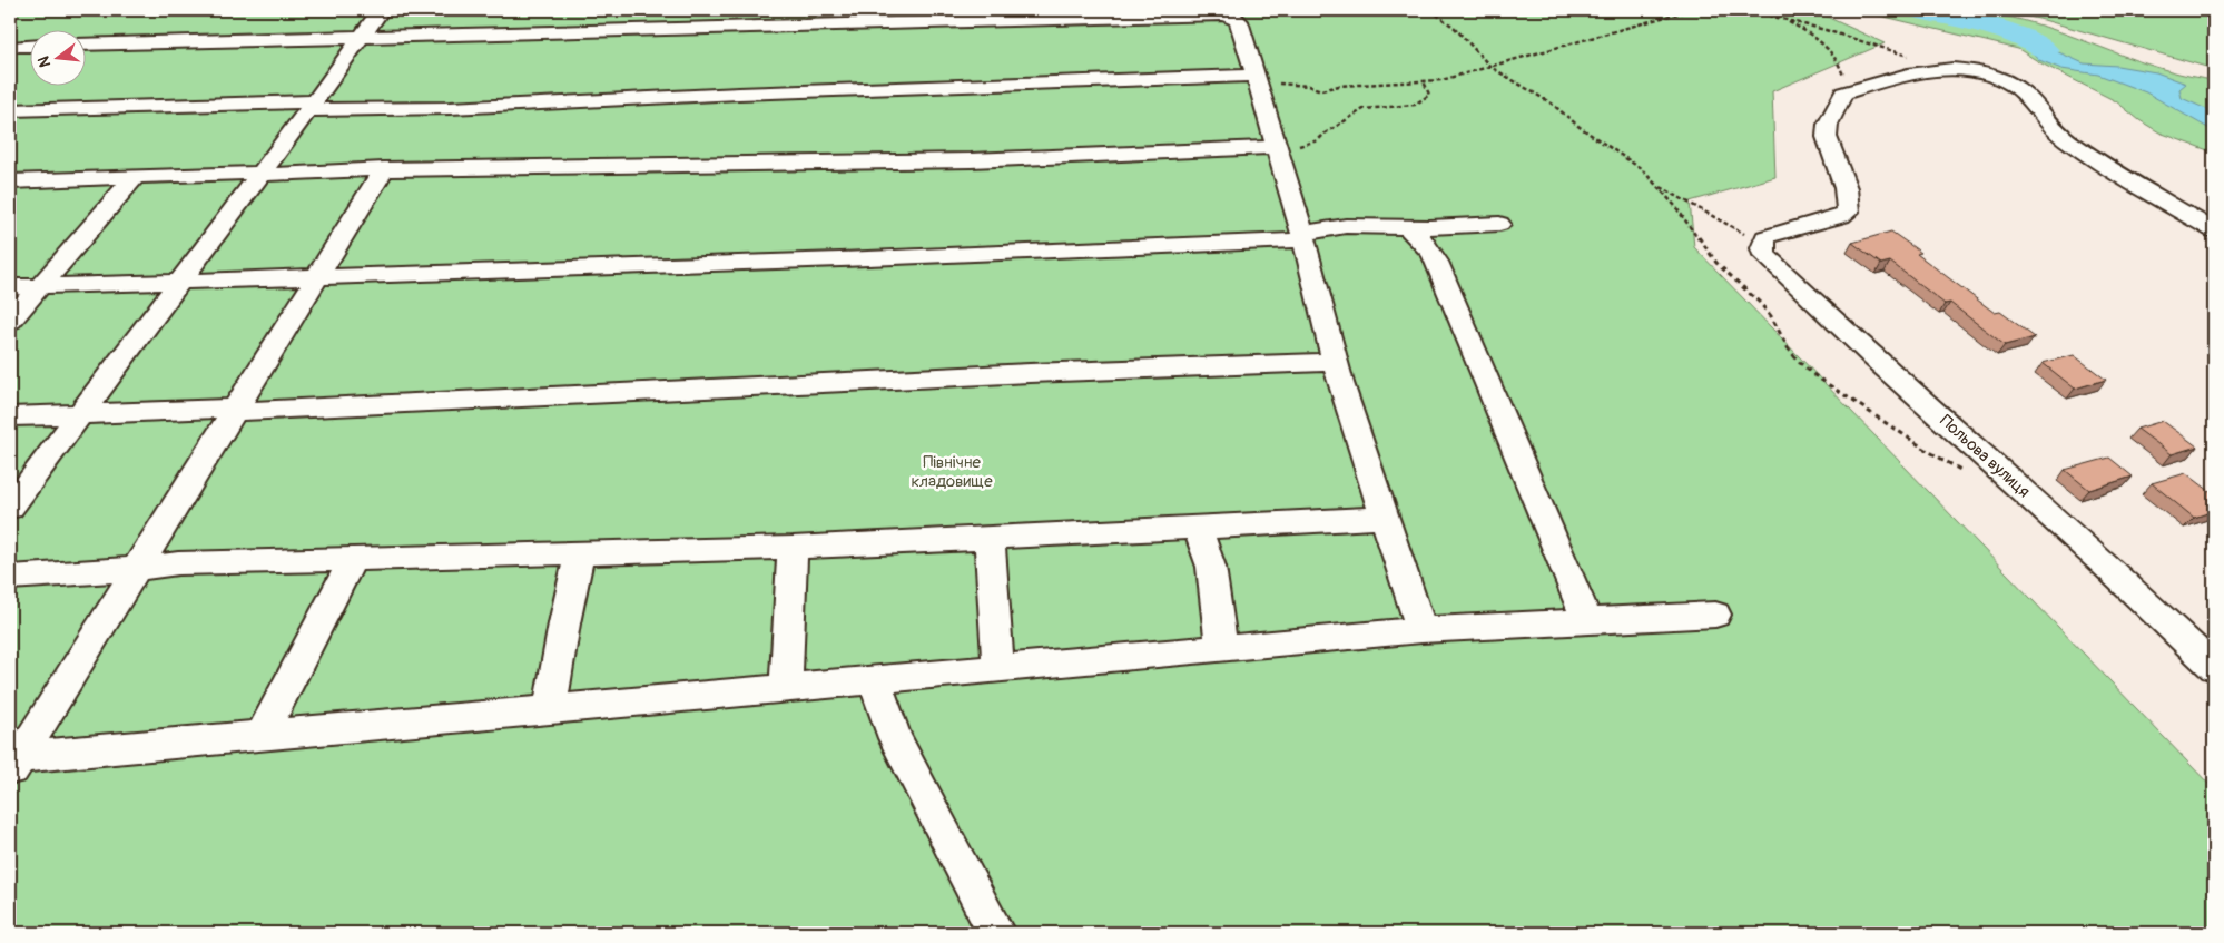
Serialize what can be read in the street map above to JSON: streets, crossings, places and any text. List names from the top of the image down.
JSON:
{
  "streets": {
    "street": ["Польова вулиця"]
  },
  "parks": ["Північне кладовище"],
  "north": "left"
}
